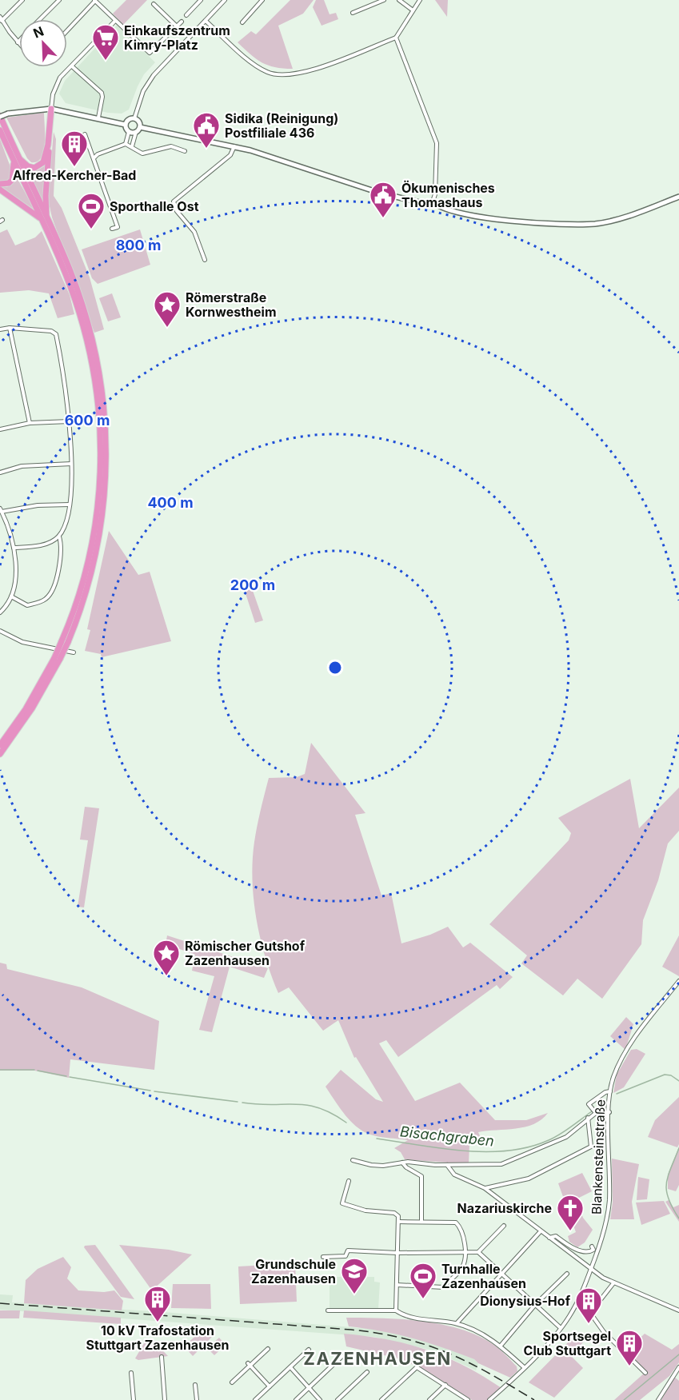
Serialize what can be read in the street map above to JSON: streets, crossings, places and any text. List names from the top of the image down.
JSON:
{
  "streets": {
    "street": ["Blankensteinstraße"]
  },
  "districts": ["ZAZENHAUSEN"],
  "water": ["Bisachgraben"],
  "places": {
    "supermarket": ["Einkaufszentrum Kimry-Platz"],
    "public building": ["Sidika (Reinigung) Postfiliale 436", "Ökumenisches Thomashaus"],
    "building": [
      "Alfred-Kercher-Bad",
      "10 kV Trafostation Stuttgart Zazenhausen",
      "Dionysius-Hof",
      "Sportsegel Club Stuttgart"
    ],
    "sports": ["Sporthalle Ost", "Turnhalle Zazenhausen"],
    "place": ["Römerstraße Kornwestheim", "Römischer Gutshof Zazenhausen"],
    "church": ["Nazariuskirche"],
    "school or university": ["Grundschule Zazenhausen"]
  },
  "north": "top left",
  "rings": [
    "800 m",
    "600 m",
    "400 m",
    "200 m"
  ]
}
